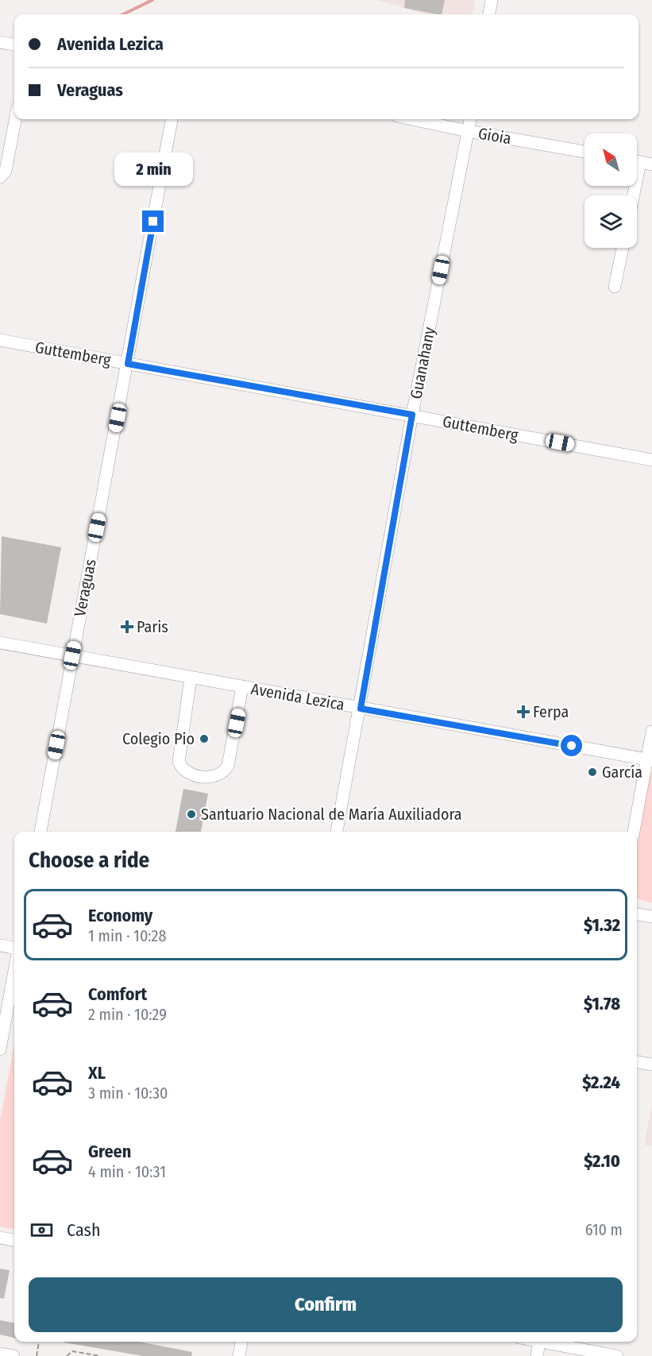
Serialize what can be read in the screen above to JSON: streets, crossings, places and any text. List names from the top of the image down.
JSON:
{
  "streets": {
    "street": [
      "Gioia",
      "Guttemberg",
      "Guanahany",
      "Veraguas",
      "Avenida Lezica"
    ]
  },
  "crossings": [
    ["Gioia", "Guanahany"],
    ["Guttemberg", "Guanahany"],
    ["Guttemberg", "Veraguas"],
    ["Guanahany", "Avenida Lezica"],
    ["Veraguas", "Avenida Lezica"]
  ],
  "places": {
    "health": ["Paris", "Ferpa"],
    "other": ["Colegio Pio", "García", "Santuario Nacional de María Auxiliadora"]
  },
  "north": "top left",
  "page": {
    "banner": ["Avenida Lezica", "Veraguas"],
    "bubble": "2 min",
    "heading": "Choose a ride",
    "list": [
      {
        "name": "Economy",
        "note": "1 min · 10:28",
        "value": "$1.32"
      },
      {
        "name": "Comfort",
        "note": "2 min · 10:29",
        "value": "$1.78"
      },
      {
        "name": "XL",
        "note": "3 min · 10:30",
        "value": "$2.24"
      },
      {
        "name": "Green",
        "note": "4 min · 10:31",
        "value": "$2.10"
      }
    ],
    "pay": ["Cash", "610 m"],
    "buttons": "Confirm"
  }
}
